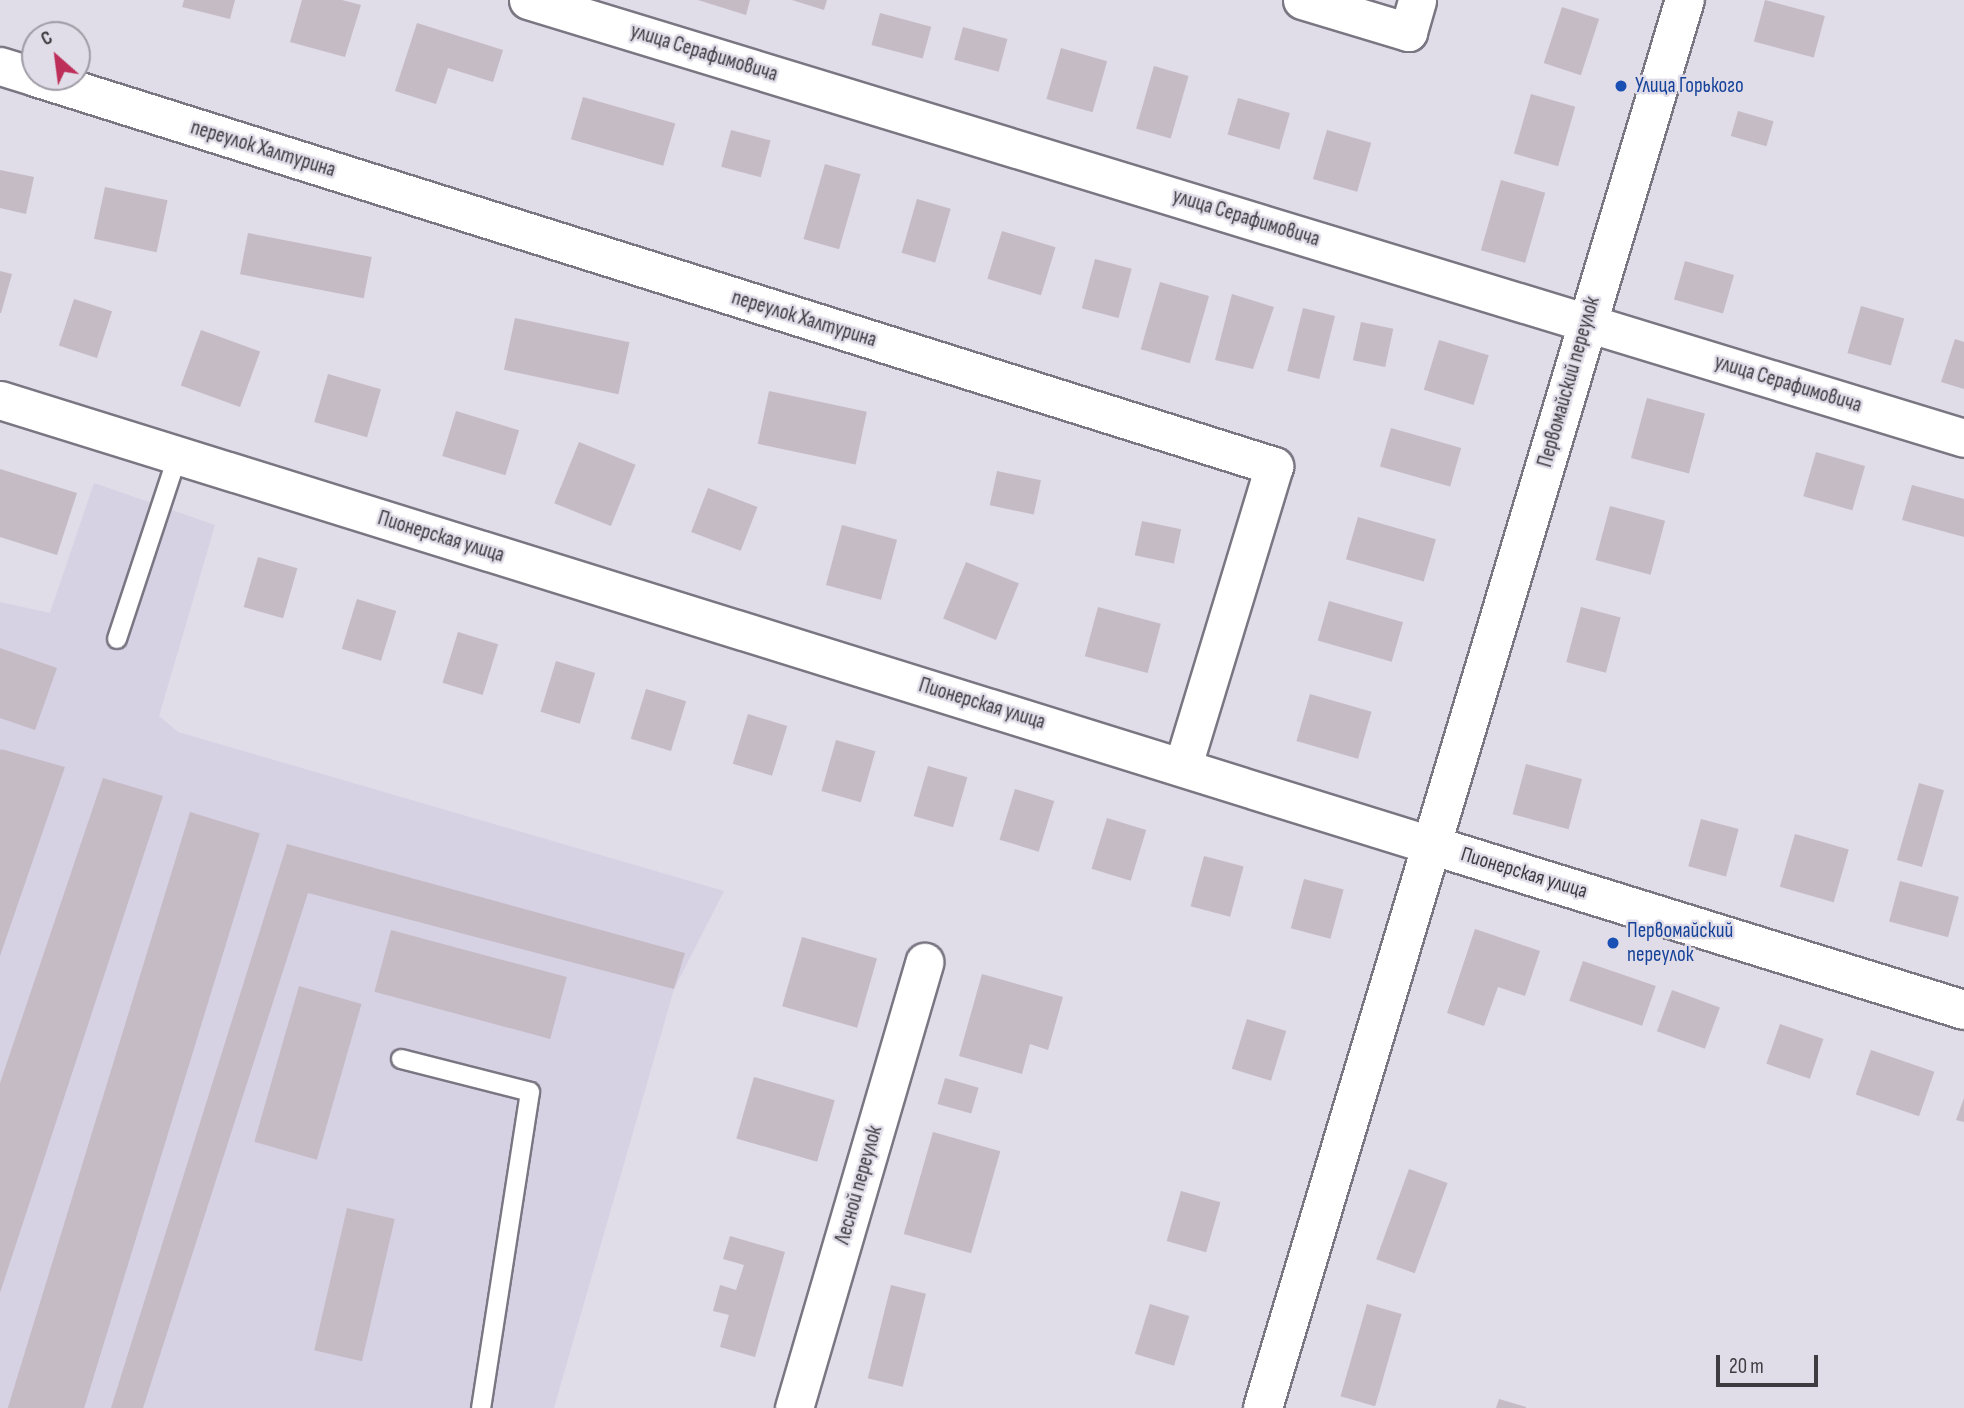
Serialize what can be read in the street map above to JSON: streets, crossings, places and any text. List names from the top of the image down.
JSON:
{
  "streets": {
    "street": [
      "улица Серафимовича",
      "переулок Халтурина",
      "Первомайский переулок",
      "Пионерская улица",
      "Лесной переулок"
    ]
  },
  "crossings": [
    ["улица Серафимовича", "Первомайский переулок"],
    ["переулок Халтурина", "Пионерская улица"],
    ["Первомайский переулок", "Пионерская улица"]
  ],
  "places": ["Улица Горького", "Первомайский переулок"],
  "scale_bar": "20 m",
  "north": "top left"
}
